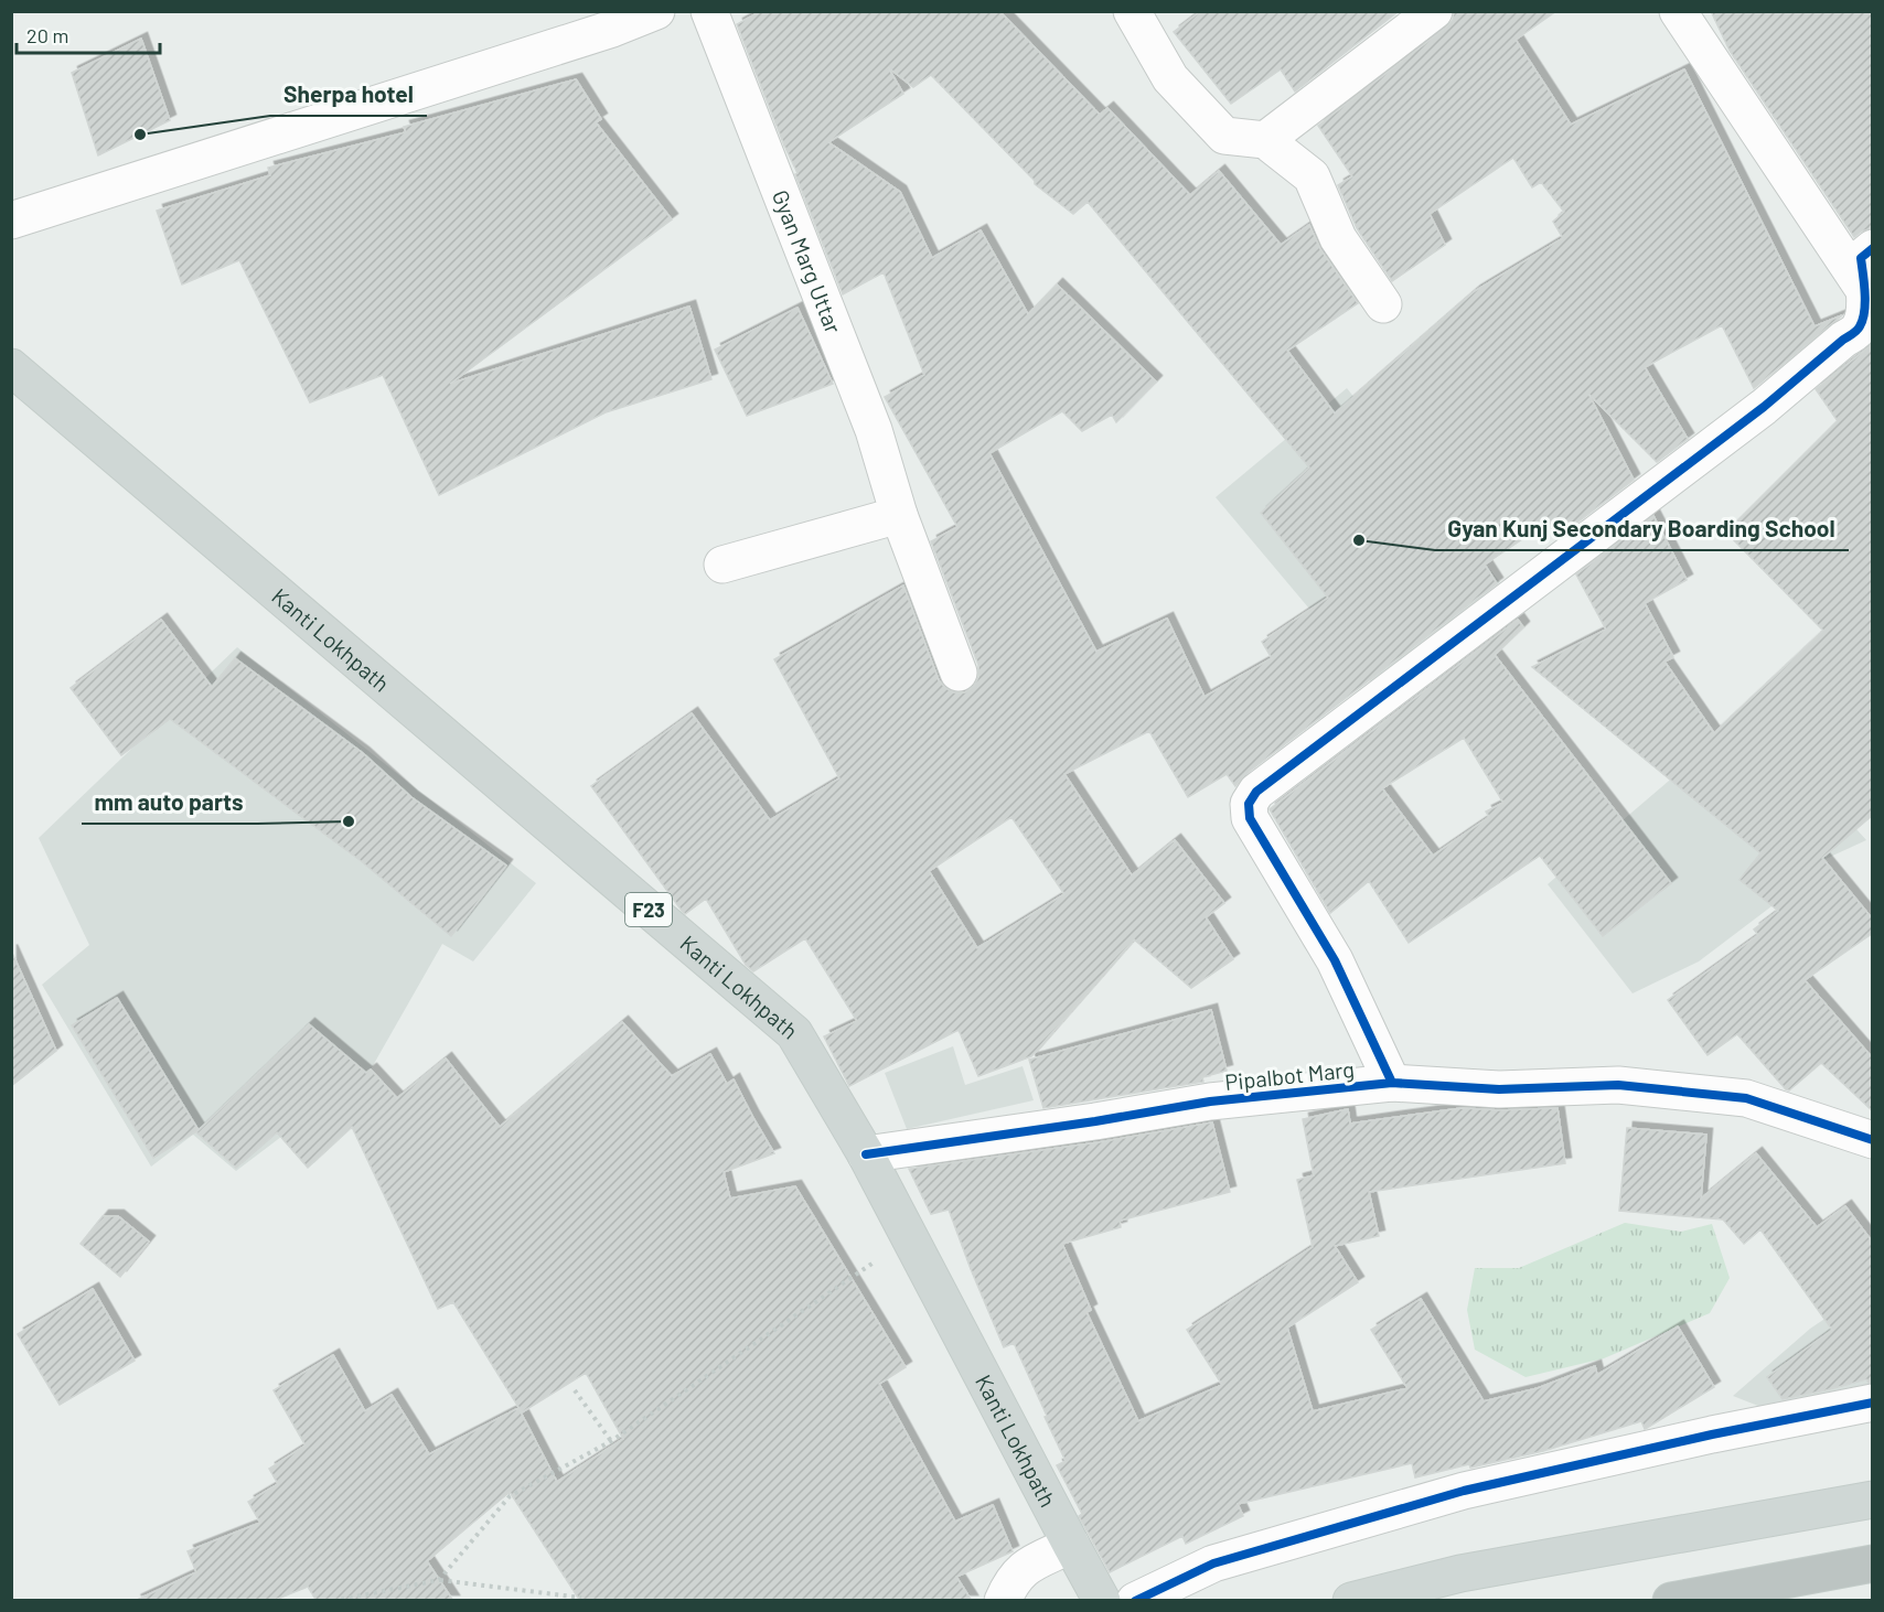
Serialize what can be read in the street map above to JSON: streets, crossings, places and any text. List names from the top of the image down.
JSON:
{
  "streets": {
    "main road": ["Kanti Lokhpath", "F23"],
    "street": ["Gyan Marg Uttar", "Pipalbot Marg"]
  },
  "crossings": [
    ["Kanti Lokhpath", "Pipalbot Marg"]
  ],
  "places": ["Sherpa hotel", "Gyan Kunj Secondary Boarding School", "mm auto parts"],
  "scale_bar": "20 m"
}
